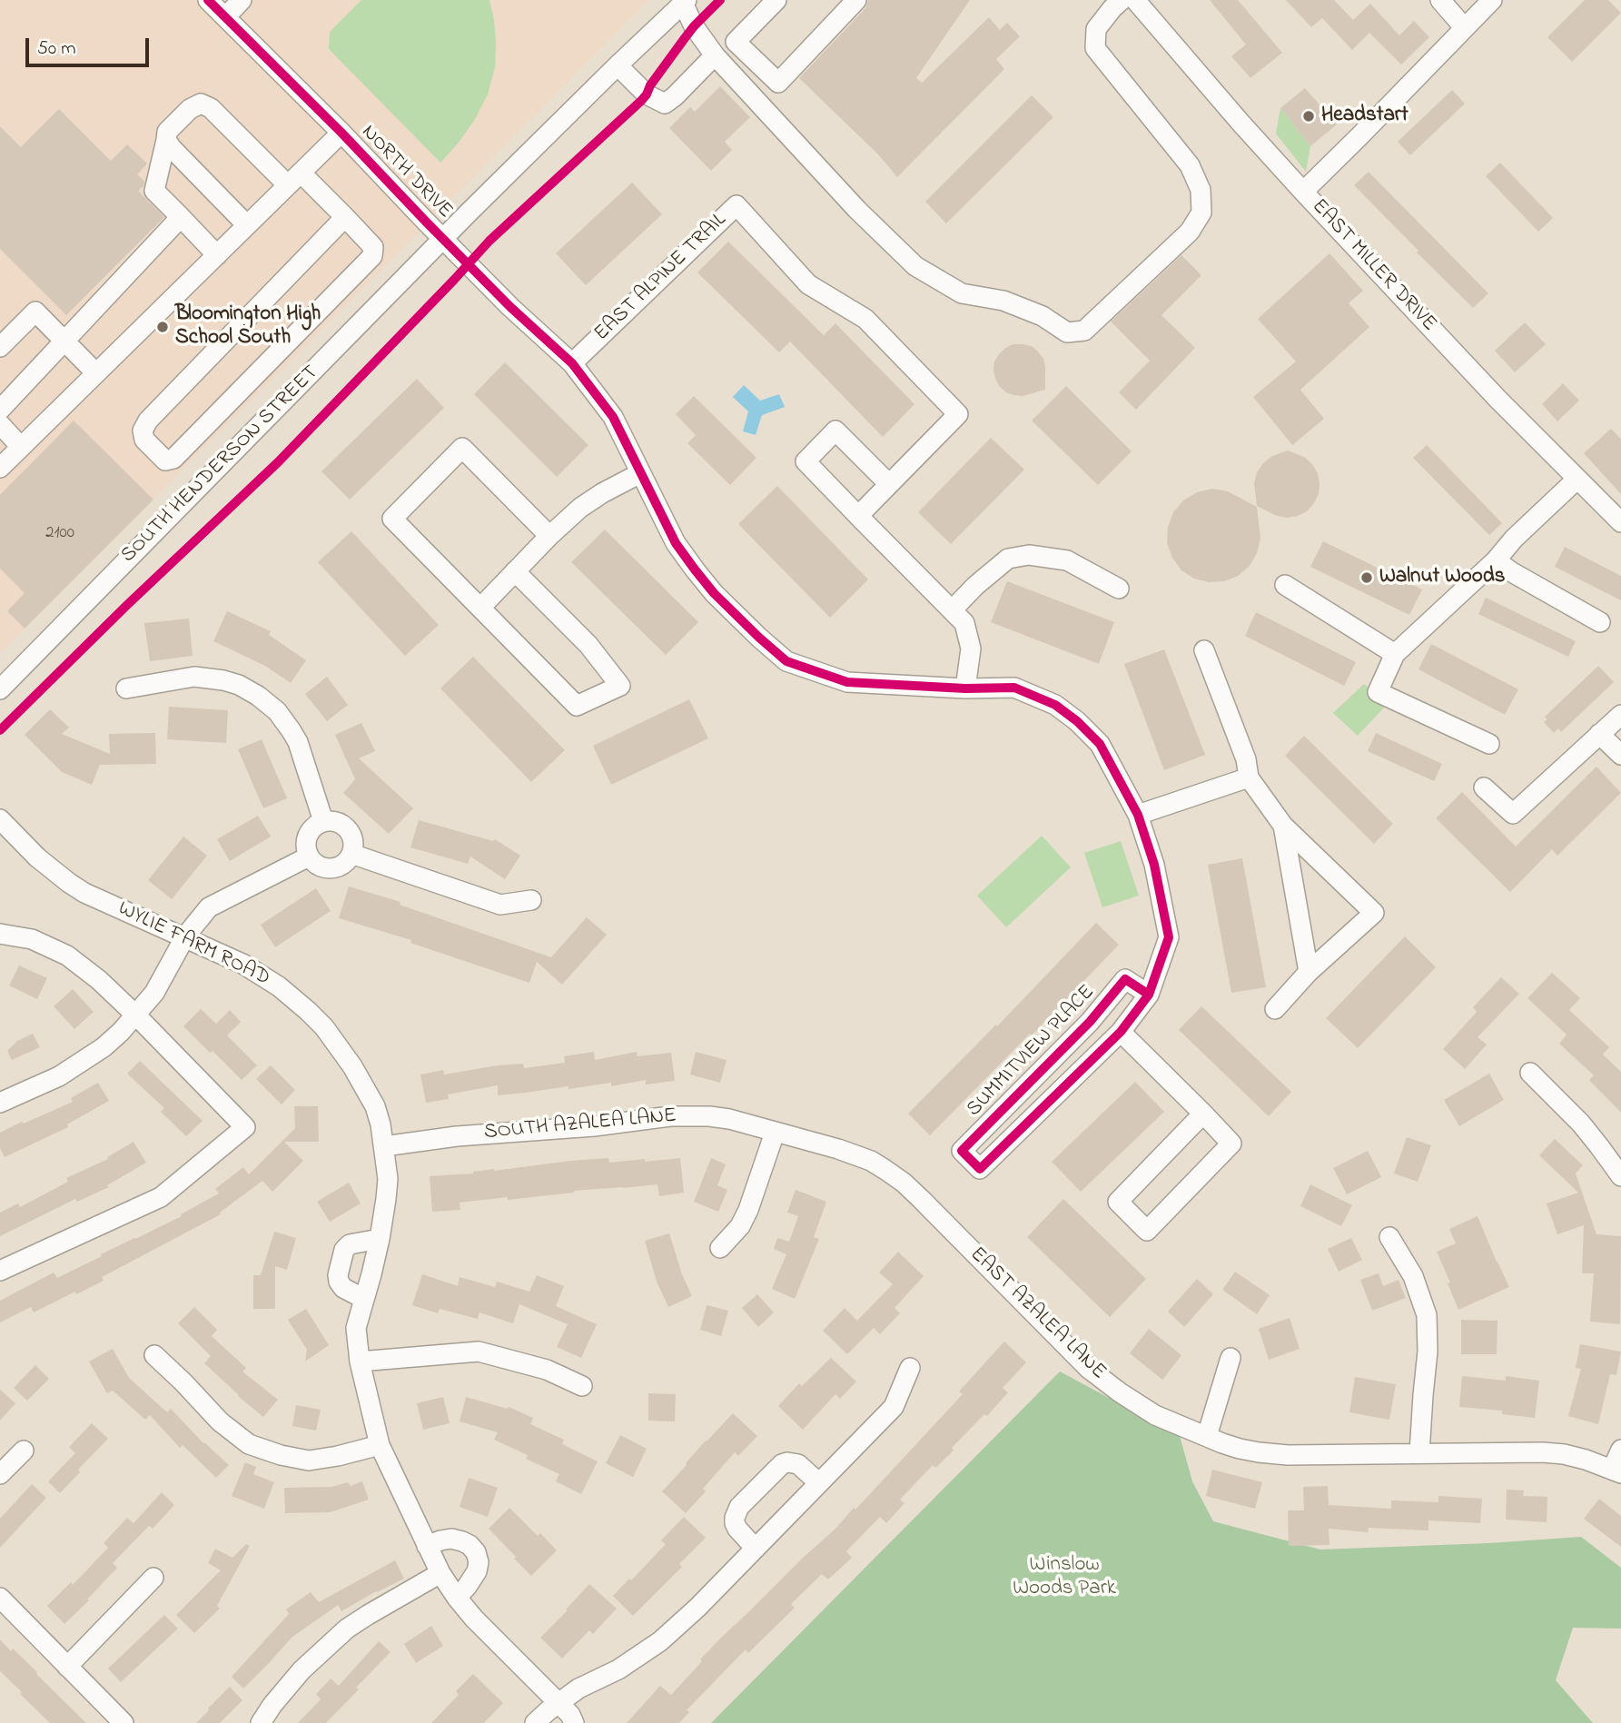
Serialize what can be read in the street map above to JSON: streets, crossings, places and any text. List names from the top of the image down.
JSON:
{
  "streets": {
    "street": [
      "NORTH DRIVE",
      "EAST MILLER DRIVE",
      "EAST ALPINE TRAIL",
      "SOUTH HENDERSON STREET",
      "WYLIE FARM ROAD",
      "SUMMITVIEW PLACE",
      "SOUTH AZALEA LANE",
      "EAST AZALEA LANE"
    ]
  },
  "crossings": [
    ["NORTH DRIVE", "EAST ALPINE TRAIL"],
    ["NORTH DRIVE", "SOUTH HENDERSON STREET"],
    ["NORTH DRIVE", "SUMMITVIEW PLACE"],
    ["WYLIE FARM ROAD", "SOUTH AZALEA LANE"],
    ["SOUTH AZALEA LANE", "EAST AZALEA LANE"]
  ],
  "parks": ["Winslow Woods Park"],
  "places": ["Headstart", "Bloomington High School South", "Walnut Woods"],
  "house_numbers": ["2100"],
  "scale_bar": "50 m"
}
